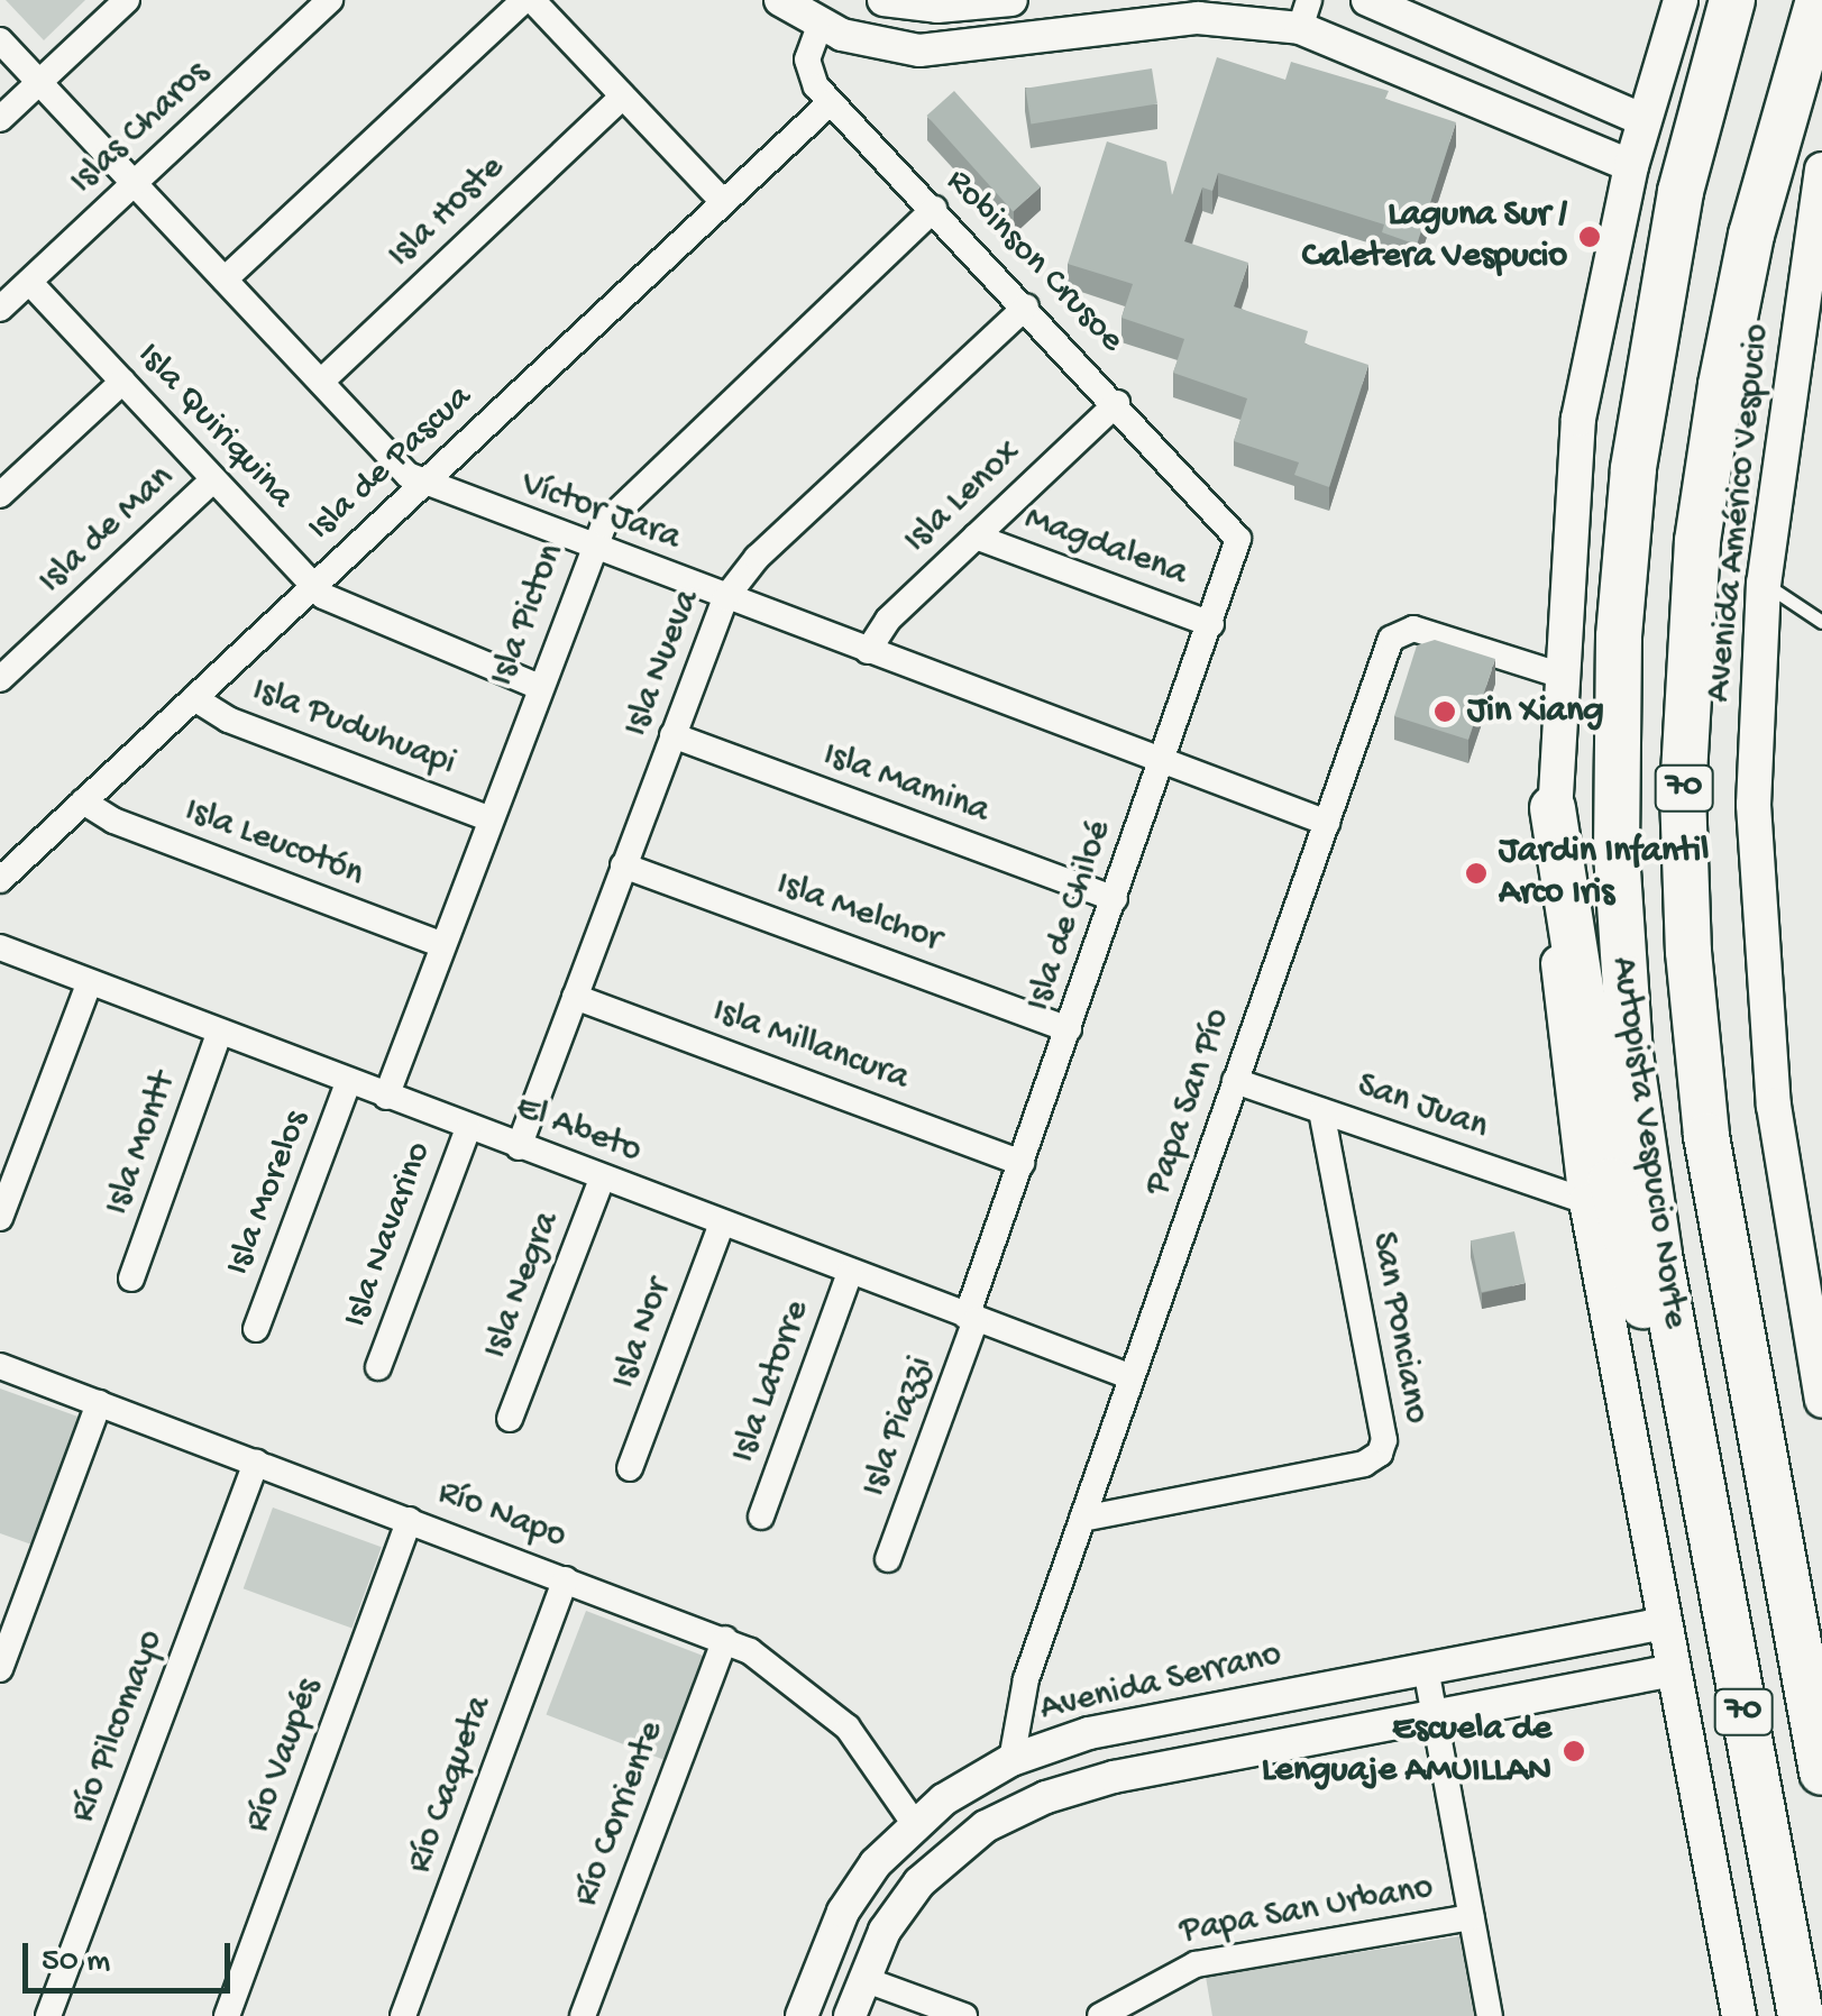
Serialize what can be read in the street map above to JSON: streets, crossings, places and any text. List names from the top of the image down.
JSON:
{
  "streets": {
    "highway": ["70", "Autopista Vespucio Norte"],
    "main road": ["Avenida Américo Vespucio"],
    "street": [
      "Islas Charos",
      "Isla Hoste",
      "Robinson Crusoe",
      "Isla Quiriquina",
      "Isla de Pascua",
      "Isla Lenox",
      "Víctor Jara",
      "Isla de Man",
      "Magdalena",
      "Isla Picton",
      "Isla Nueva",
      "Isla Puduhuapi",
      "Isla Mamina",
      "Isla Leucotón",
      "Isla Melchor",
      "Isla de Chiloé",
      "Isla Millancura",
      "Papa San Pío",
      "San Juan",
      "El Abeto",
      "Isla Montt",
      "Isla Morelos",
      "Isla Navarino",
      "Isla Negra",
      "San Ponciano",
      "Isla Nor",
      "Isla Latorre",
      "Isla Piazzi",
      "Río Napo",
      "Avenida Serrano",
      "Río Pilcomayo",
      "Río Vaupés",
      "Río Caqueta",
      "Río Corriente",
      "Papa San Urbano"
    ]
  },
  "crossings": [
    ["Islas Charos", "Isla Quiriquina"],
    ["Islas Charos", "Víctor Jara"],
    ["Isla Hoste", "Víctor Jara"],
    ["Robinson Crusoe", "Isla de Pascua"],
    ["Robinson Crusoe", "Isla Lenox"],
    ["Robinson Crusoe", "Isla Picton"],
    ["Robinson Crusoe", "Isla Nueva"],
    ["Robinson Crusoe", "Isla de Chiloé"],
    ["Isla Quiriquina", "Isla de Pascua"],
    ["Isla Quiriquina", "Isla de Man"],
    ["Isla Quiriquina", "Isla Picton"],
    ["Isla de Pascua", "Víctor Jara"],
    ["Isla de Pascua", "Isla Puduhuapi"],
    ["Isla de Pascua", "Isla Leucotón"],
    ["Isla Lenox", "Víctor Jara"],
    ["Isla Lenox", "Magdalena"],
    ["Víctor Jara", "Isla Picton"],
    ["Víctor Jara", "Isla Nueva"],
    ["Víctor Jara", "Isla de Chiloé"],
    ["Víctor Jara", "Papa San Pío"],
    ["Magdalena", "Isla de Chiloé"],
    ["Isla Picton", "Isla Puduhuapi"],
    ["Isla Picton", "Isla Leucotón"],
    ["Isla Picton", "El Abeto"],
    ["Isla Nueva", "Isla Mamina"],
    ["Isla Nueva", "Isla Melchor"],
    ["Isla Nueva", "Isla Millancura"],
    ["Isla Nueva", "El Abeto"],
    ["Isla Mamina", "Isla de Chiloé"],
    ["Isla Melchor", "Isla de Chiloé"],
    ["Isla de Chiloé", "Isla Millancura"],
    ["Isla de Chiloé", "El Abeto"],
    ["Isla de Chiloé", "Isla Piazzi"],
    ["Papa San Pío", "San Juan"],
    ["Papa San Pío", "El Abeto"],
    ["Papa San Pío", "San Ponciano"],
    ["Papa San Pío", "Avenida Serrano"],
    ["San Juan", "San Ponciano"],
    ["El Abeto", "Isla Montt"],
    ["El Abeto", "Isla Morelos"],
    ["El Abeto", "Isla Navarino"],
    ["El Abeto", "Isla Negra"],
    ["El Abeto", "Isla Nor"],
    ["El Abeto", "Isla Latorre"],
    ["El Abeto", "Isla Piazzi"],
    ["Río Napo", "Avenida Serrano"],
    ["Río Napo", "Río Pilcomayo"],
    ["Río Napo", "Río Vaupés"],
    ["Río Napo", "Río Caqueta"],
    ["Río Napo", "Río Corriente"]
  ],
  "places": [
    "Laguna Sur / Caletera Vespucio",
    "Jin Xiang",
    "Jardin Infantil Arco Iris",
    "Escuela de Lenguaje AMUILLAN"
  ],
  "scale_bar": "50 m"
}
